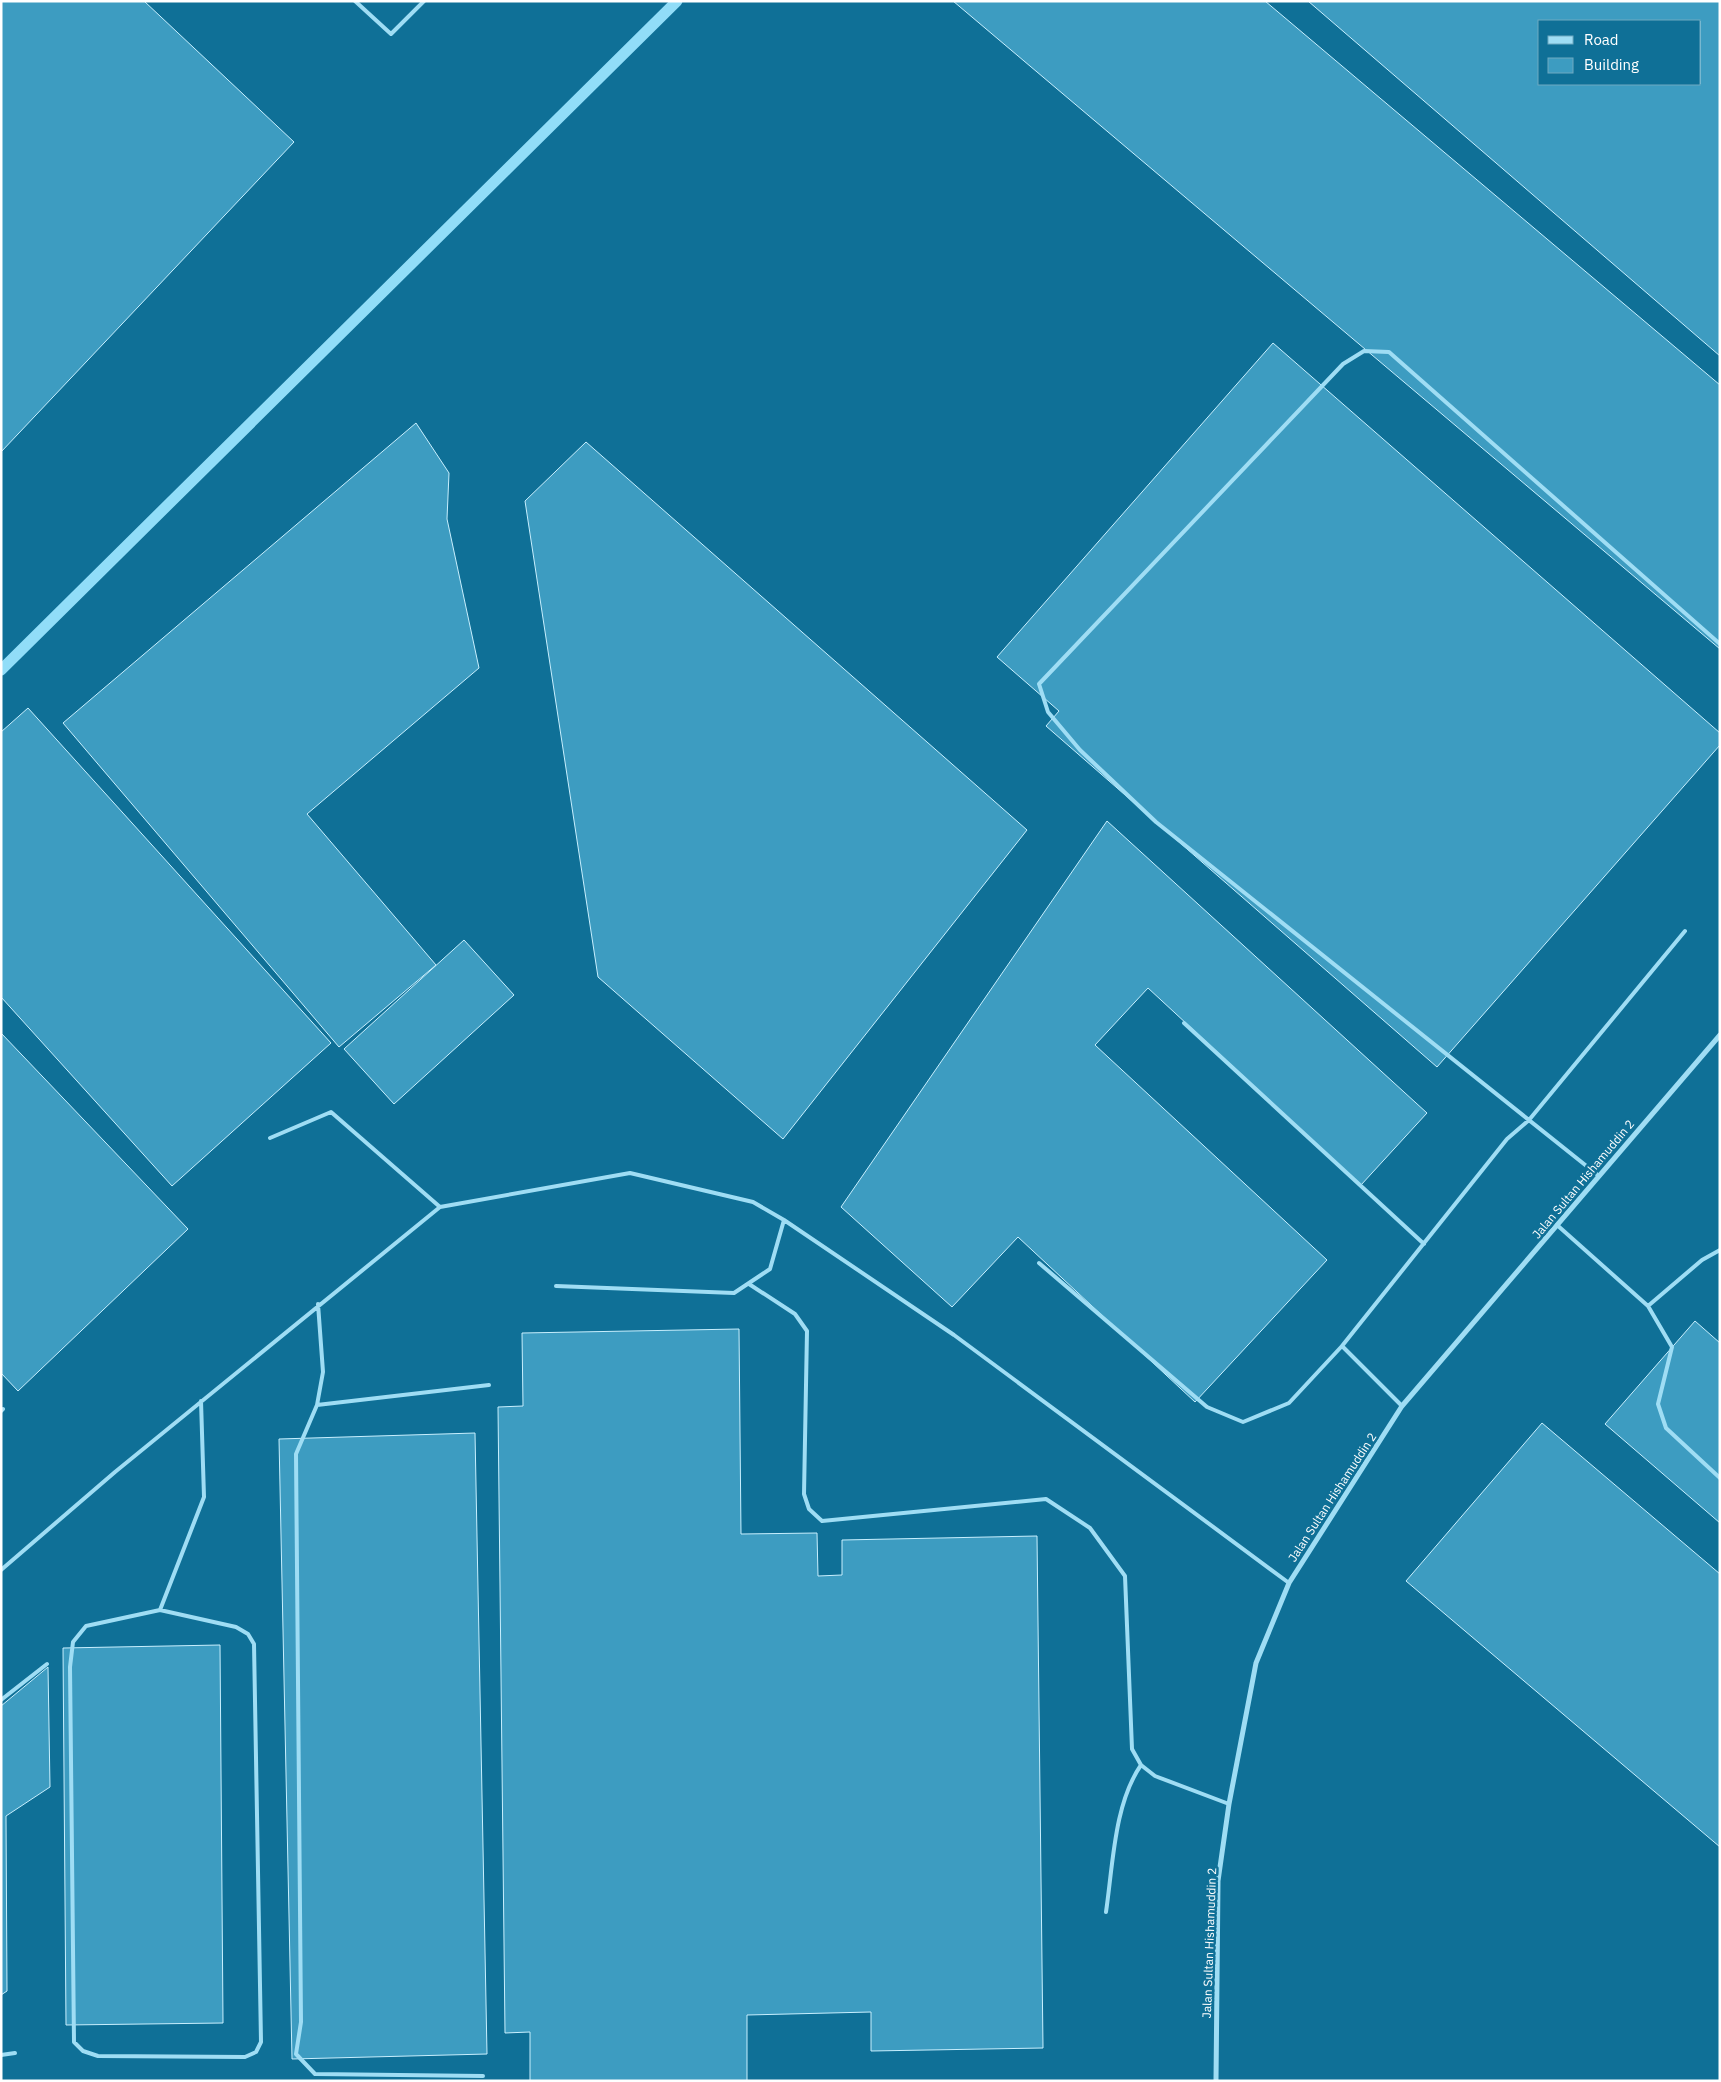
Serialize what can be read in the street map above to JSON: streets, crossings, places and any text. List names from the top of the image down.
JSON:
{
  "streets": {
    "street": ["Jalan Sultan Hishamuddin 2"]
  },
  "legend": ["Road", "Building"]
}
